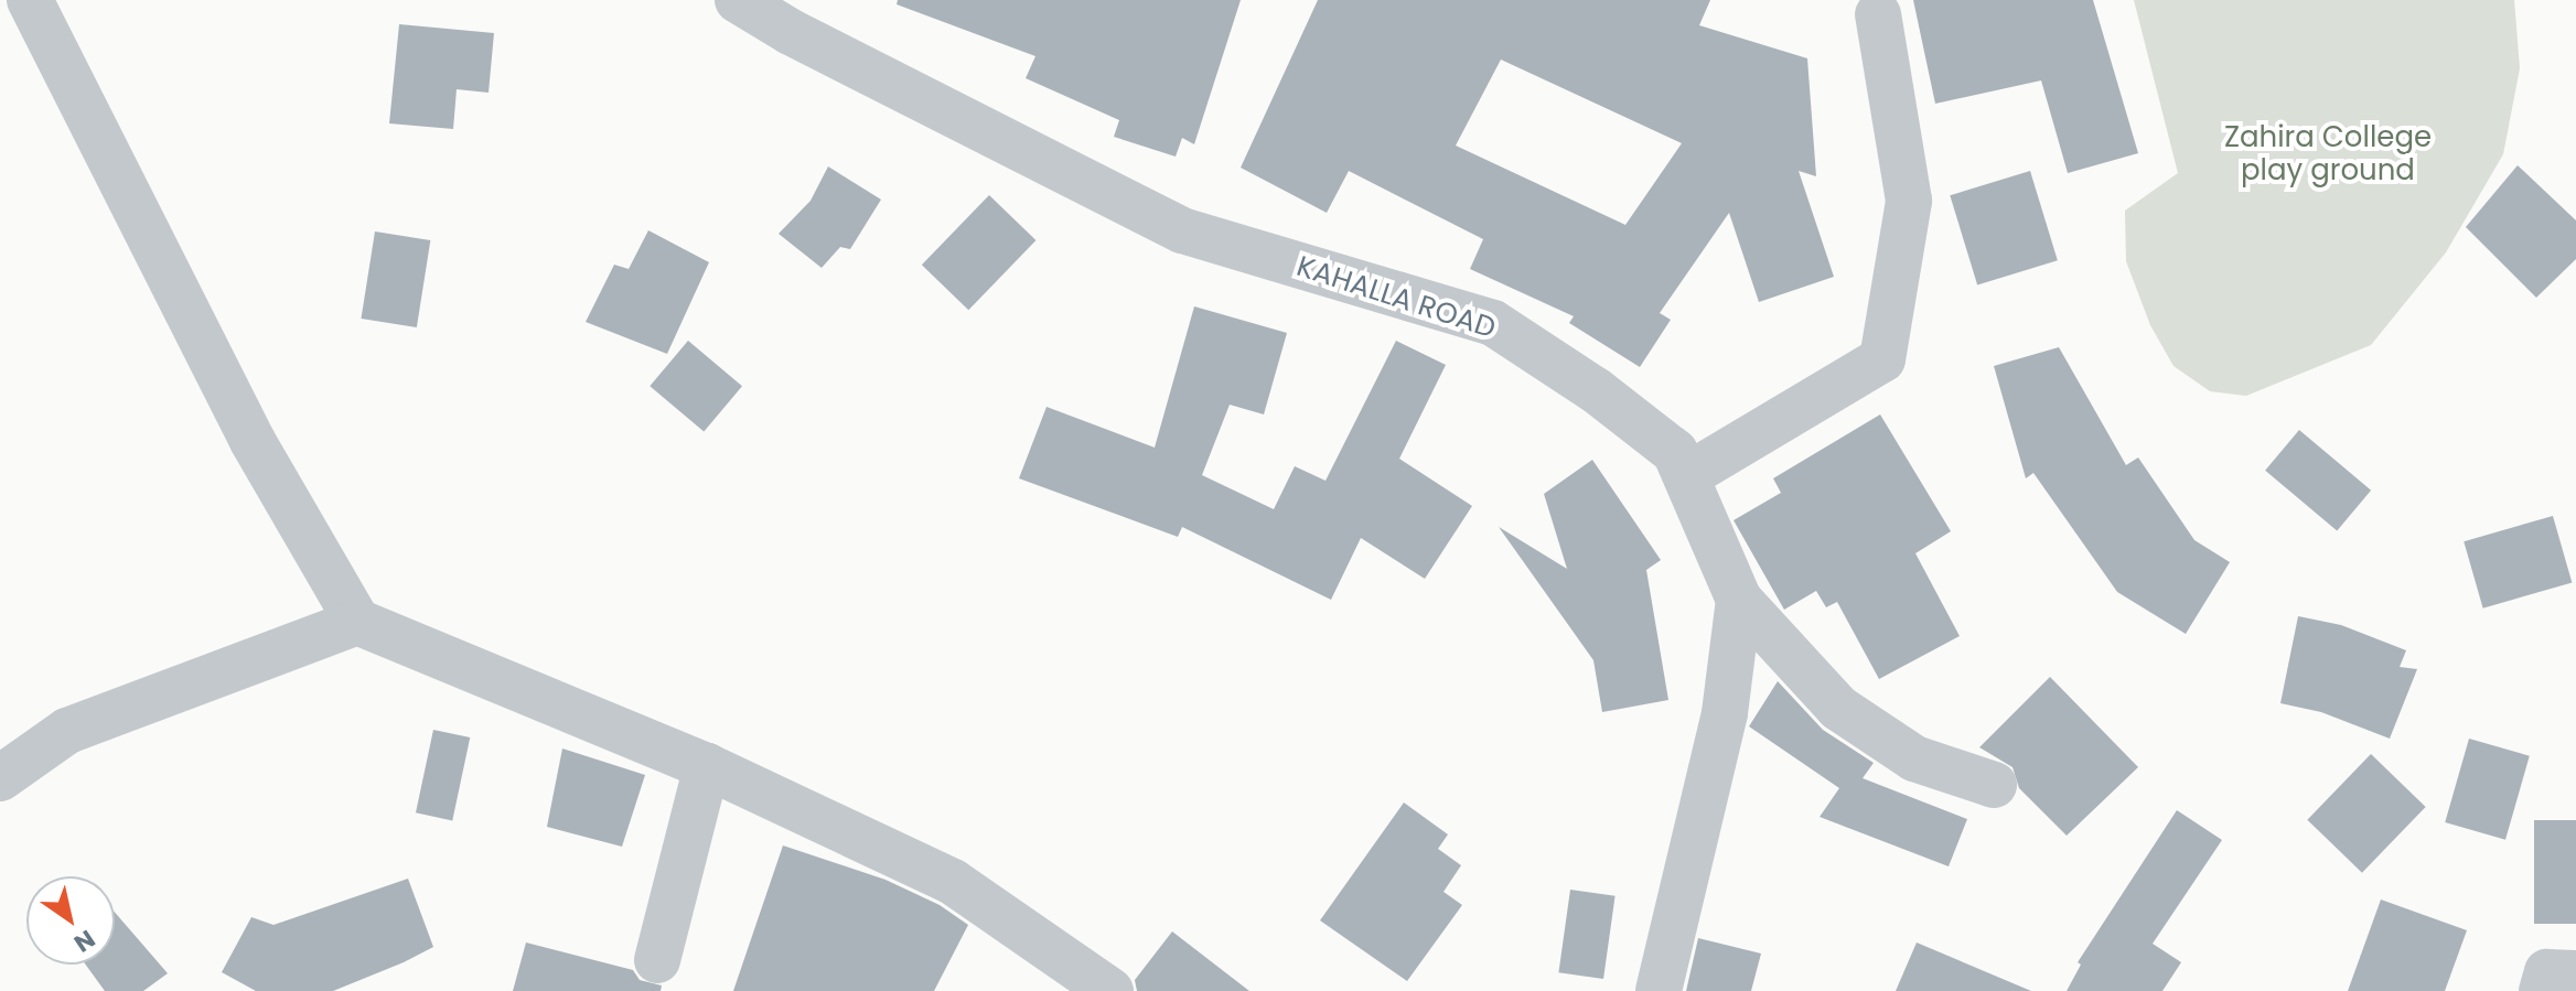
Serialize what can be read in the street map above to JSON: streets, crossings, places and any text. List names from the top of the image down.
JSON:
{
  "streets": {
    "street": ["KAHALLA ROAD"]
  },
  "parks": ["Zahira College play ground"],
  "north": "bottom right"
}
